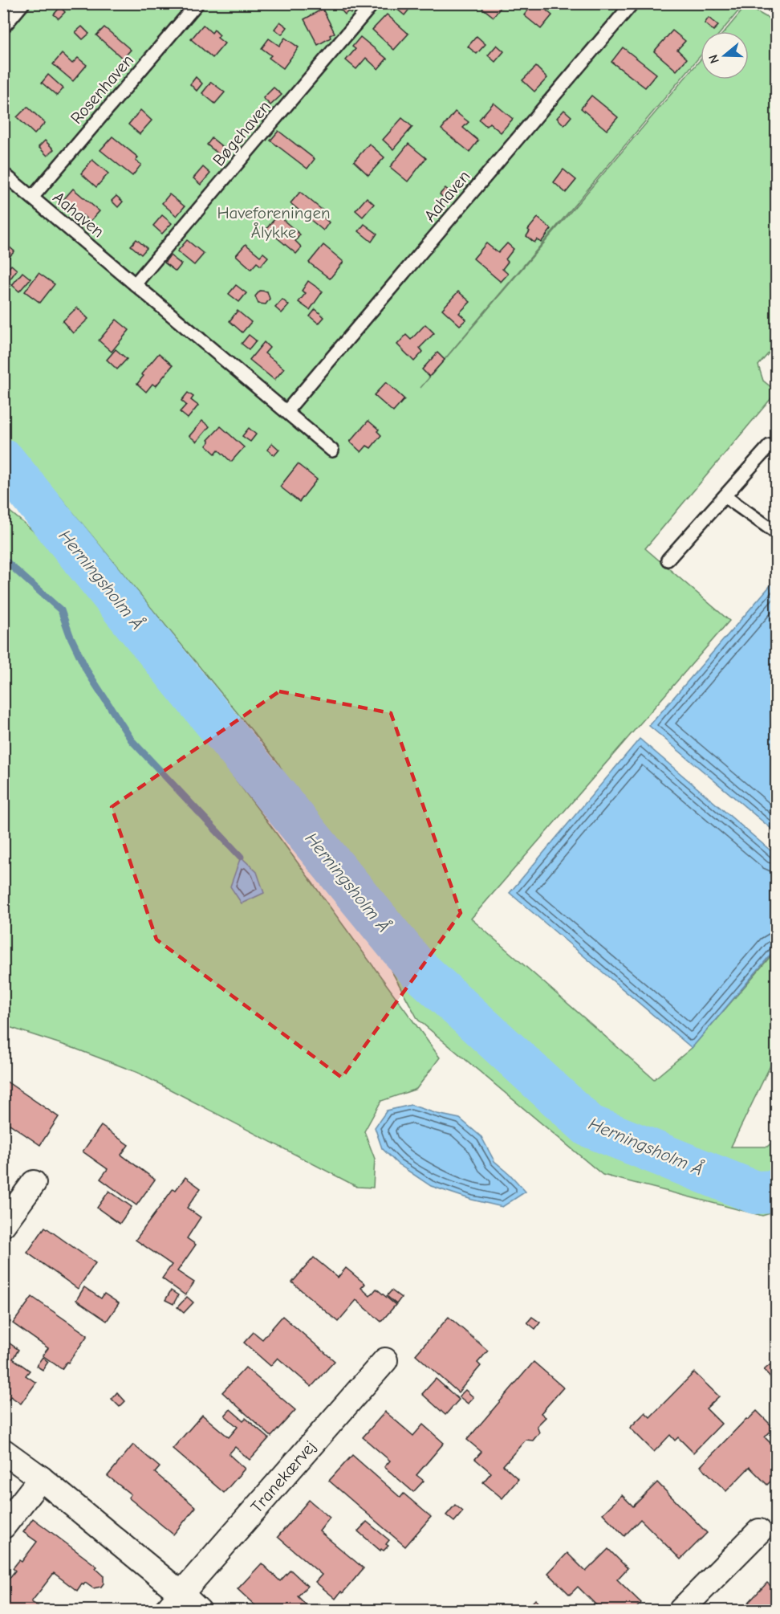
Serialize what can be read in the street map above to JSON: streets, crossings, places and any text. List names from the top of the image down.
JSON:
{
  "streets": {
    "street": ["Tranekærvej"],
    "lane": ["Rosenhaven", "Bøgehaven", "Aahaven"]
  },
  "crossings": [
    ["Rosenhaven", "Aahaven"],
    ["Bøgehaven", "Aahaven"]
  ],
  "water": ["Herningsholm Å"],
  "parks": ["Haveforeningen Ålykke"],
  "north": "left"
}
